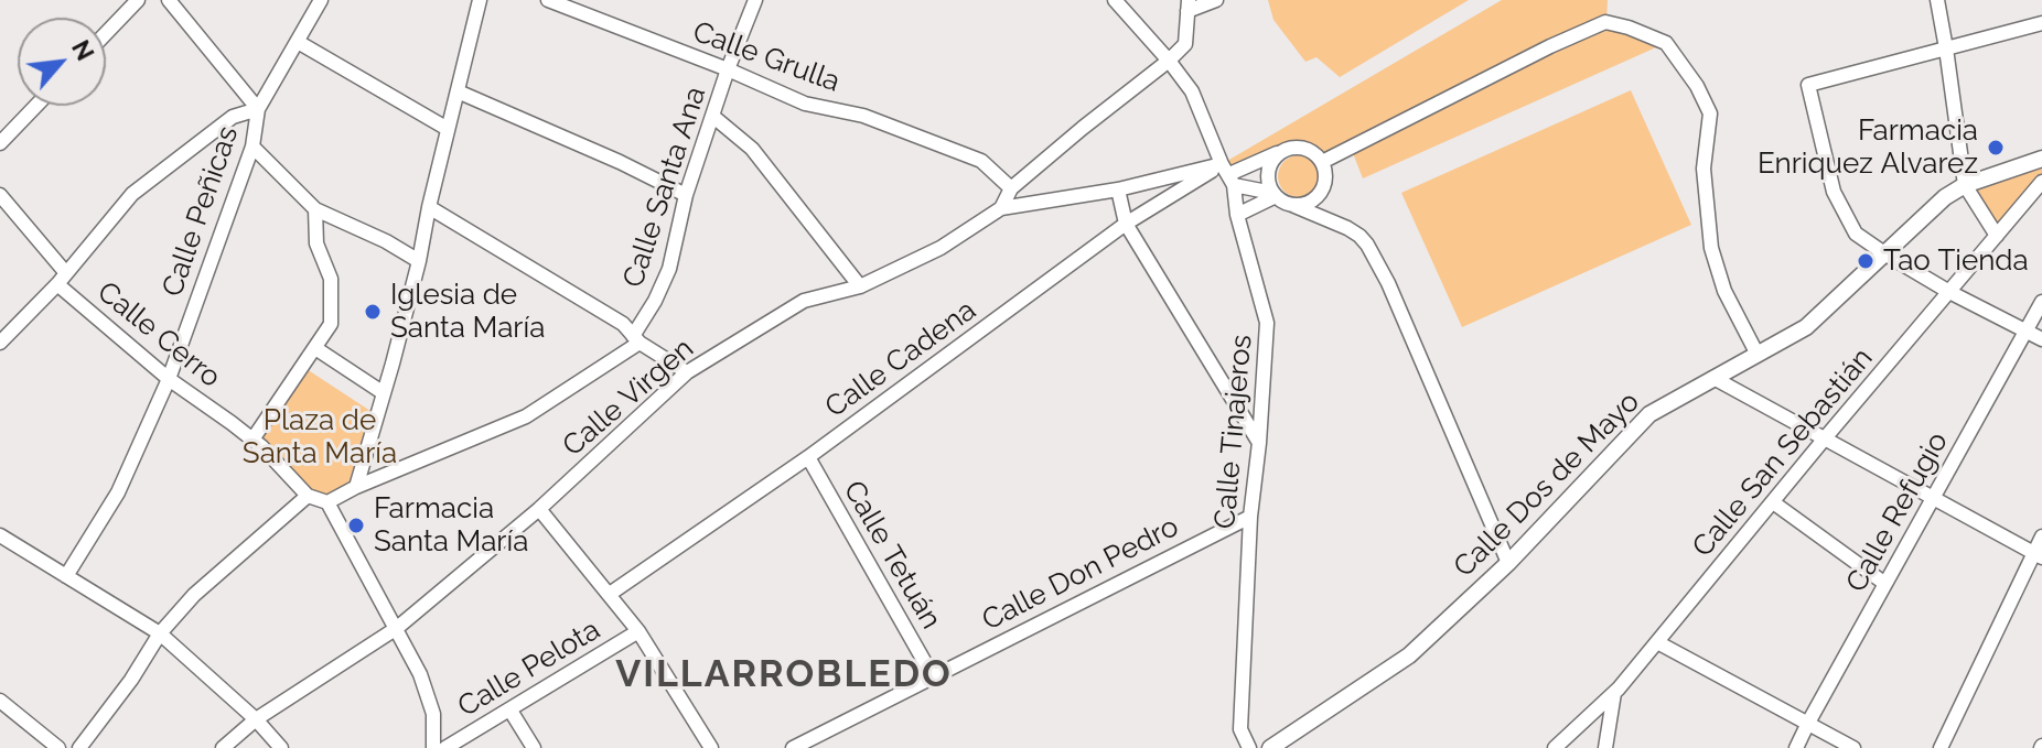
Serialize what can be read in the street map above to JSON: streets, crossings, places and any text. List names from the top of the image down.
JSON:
{
  "streets": {
    "street": [
      "Calle Grulla",
      "Calle Santa Ana",
      "Calle Peñicas",
      "Calle Cerro",
      "Calle Cadena",
      "Calle Virgen",
      "Calle Tinajeros",
      "Calle San Sebastián",
      "Calle Dos de Mayo",
      "Calle Refugio",
      "Calle Tetuán",
      "Calle Don Pedro",
      "Calle Pelota"
    ]
  },
  "crossings": [
    ["Calle Grulla", "Calle Santa Ana"],
    ["Calle Peñicas", "Calle Cerro"],
    ["Calle Cadena", "Calle Virgen"],
    ["Calle Cadena", "Calle Tinajeros"],
    ["Calle Cadena", "Calle Tetuán"],
    ["Calle Virgen", "Calle Tinajeros"],
    ["Calle Tinajeros", "Calle Don Pedro"],
    ["Calle Tetuán", "Calle Don Pedro"]
  ],
  "districts": ["VILLARROBLEDO"],
  "parks": ["Plaza de Santa María"],
  "places": [
    "Farmacia Enriquez Alvarez",
    "Tao Tienda",
    "Iglesia de Santa María",
    "Farmacia Santa María"
  ],
  "north": "top right"
}
